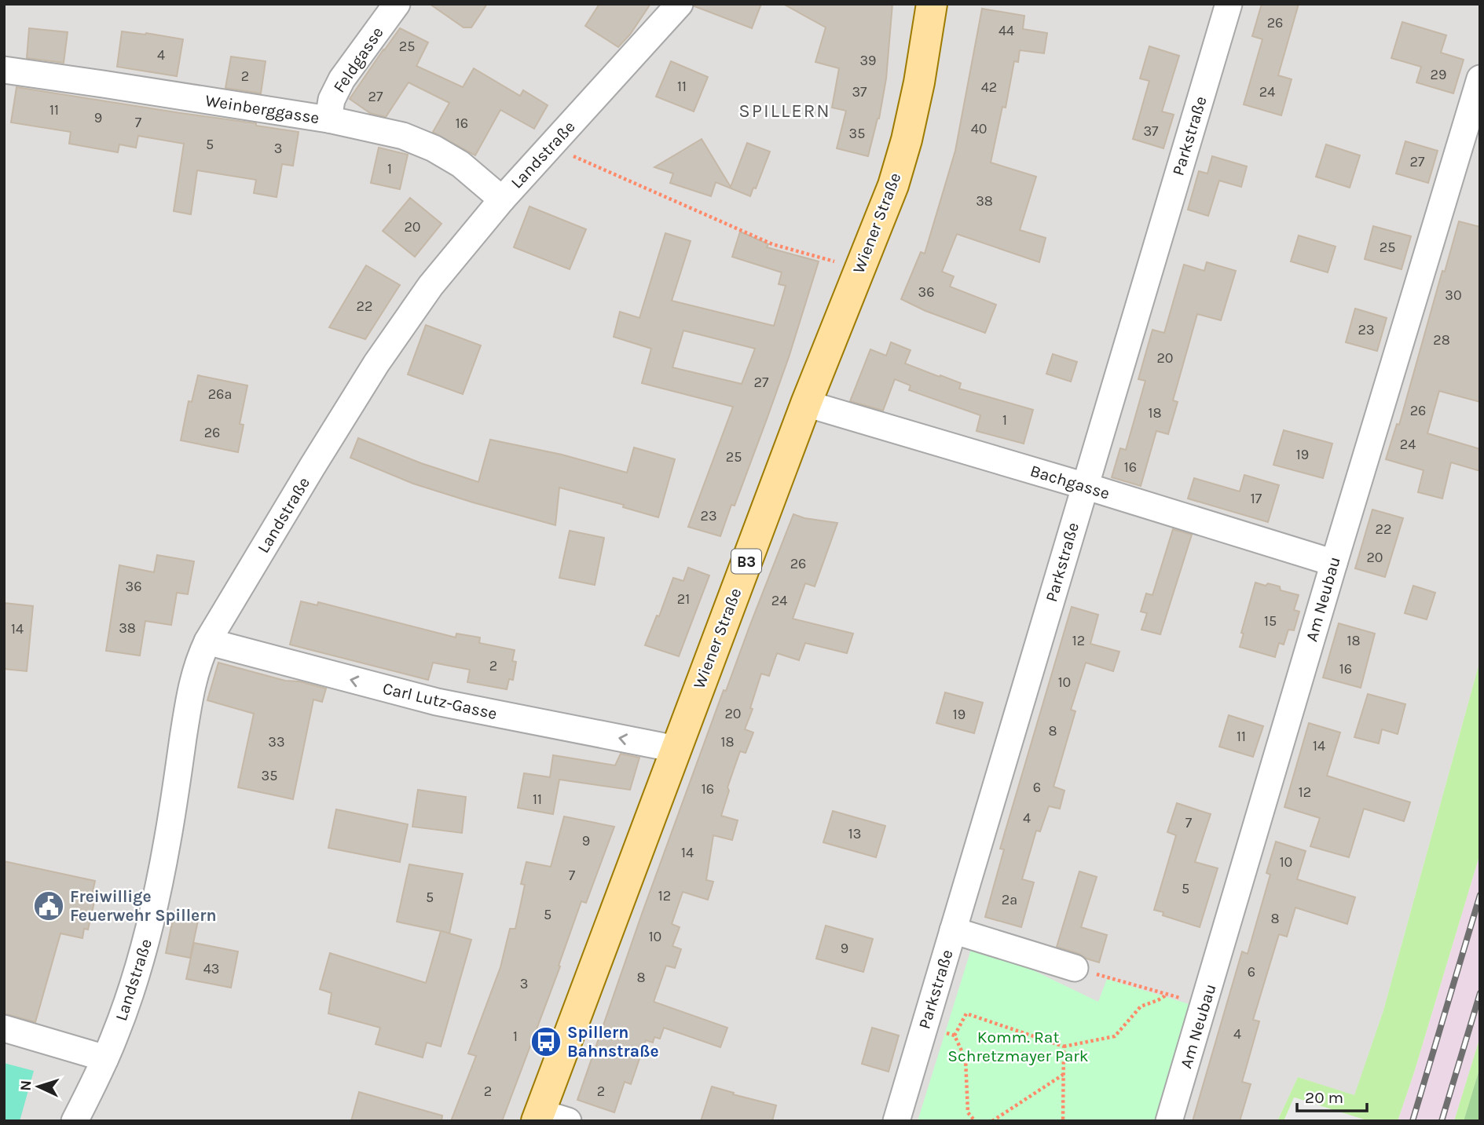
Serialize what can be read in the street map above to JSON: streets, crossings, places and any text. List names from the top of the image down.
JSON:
{
  "streets": {
    "main road": ["Wiener Straße", "B3"],
    "street": [
      "Feldgasse",
      "Weinberggasse",
      "Parkstraße",
      "Landstraße",
      "Bachgasse",
      "Am Neubau",
      "Carl Lutz-Gasse"
    ]
  },
  "crossings": [
    ["Feldgasse", "Weinberggasse"],
    ["Weinberggasse", "Landstraße"],
    ["Parkstraße", "Bachgasse"],
    ["Landstraße", "Carl Lutz-Gasse"],
    ["Wiener Straße", "Bachgasse"],
    ["Wiener Straße", "Carl Lutz-Gasse"],
    ["Bachgasse", "Am Neubau"]
  ],
  "one_way": ["Carl Lutz-Gasse"],
  "districts": ["SPILLERN"],
  "parks": ["Komm. Rat Schretzmayer Park"],
  "places": {
    "public building": ["Freiwillige Feuerwehr Spillern"],
    "bus stop": ["Spillern Bahnstraße"]
  },
  "house_numbers": [
    "26",
    "44",
    "25",
    "4",
    "39",
    "29",
    "2",
    "11",
    "42",
    "37",
    "24",
    "27",
    "11",
    "9",
    "7",
    "16",
    "40",
    "37",
    "35",
    "5",
    "3",
    "27",
    "1",
    "38",
    "20",
    "25",
    "36",
    "30",
    "22",
    "23",
    "28",
    "20",
    "27",
    "26a",
    "26",
    "18",
    "1",
    "26",
    "24",
    "19",
    "25",
    "16",
    "17",
    "23",
    "22",
    "20",
    "26",
    "36",
    "21",
    "24",
    "15",
    "38",
    "14",
    "12",
    "18",
    "2",
    "16",
    "10",
    "20",
    "19",
    "8",
    "11",
    "33",
    "18",
    "14",
    "35",
    "6",
    "16",
    "12",
    "11",
    "4",
    "7",
    "13",
    "9",
    "14",
    "10",
    "7",
    "5",
    "12",
    "5",
    "2a",
    "5",
    "8",
    "10",
    "9",
    "43",
    "6",
    "8",
    "3",
    "4",
    "1",
    "2",
    "2"
  ],
  "scale_bar": "20 m",
  "north": "left"
}
